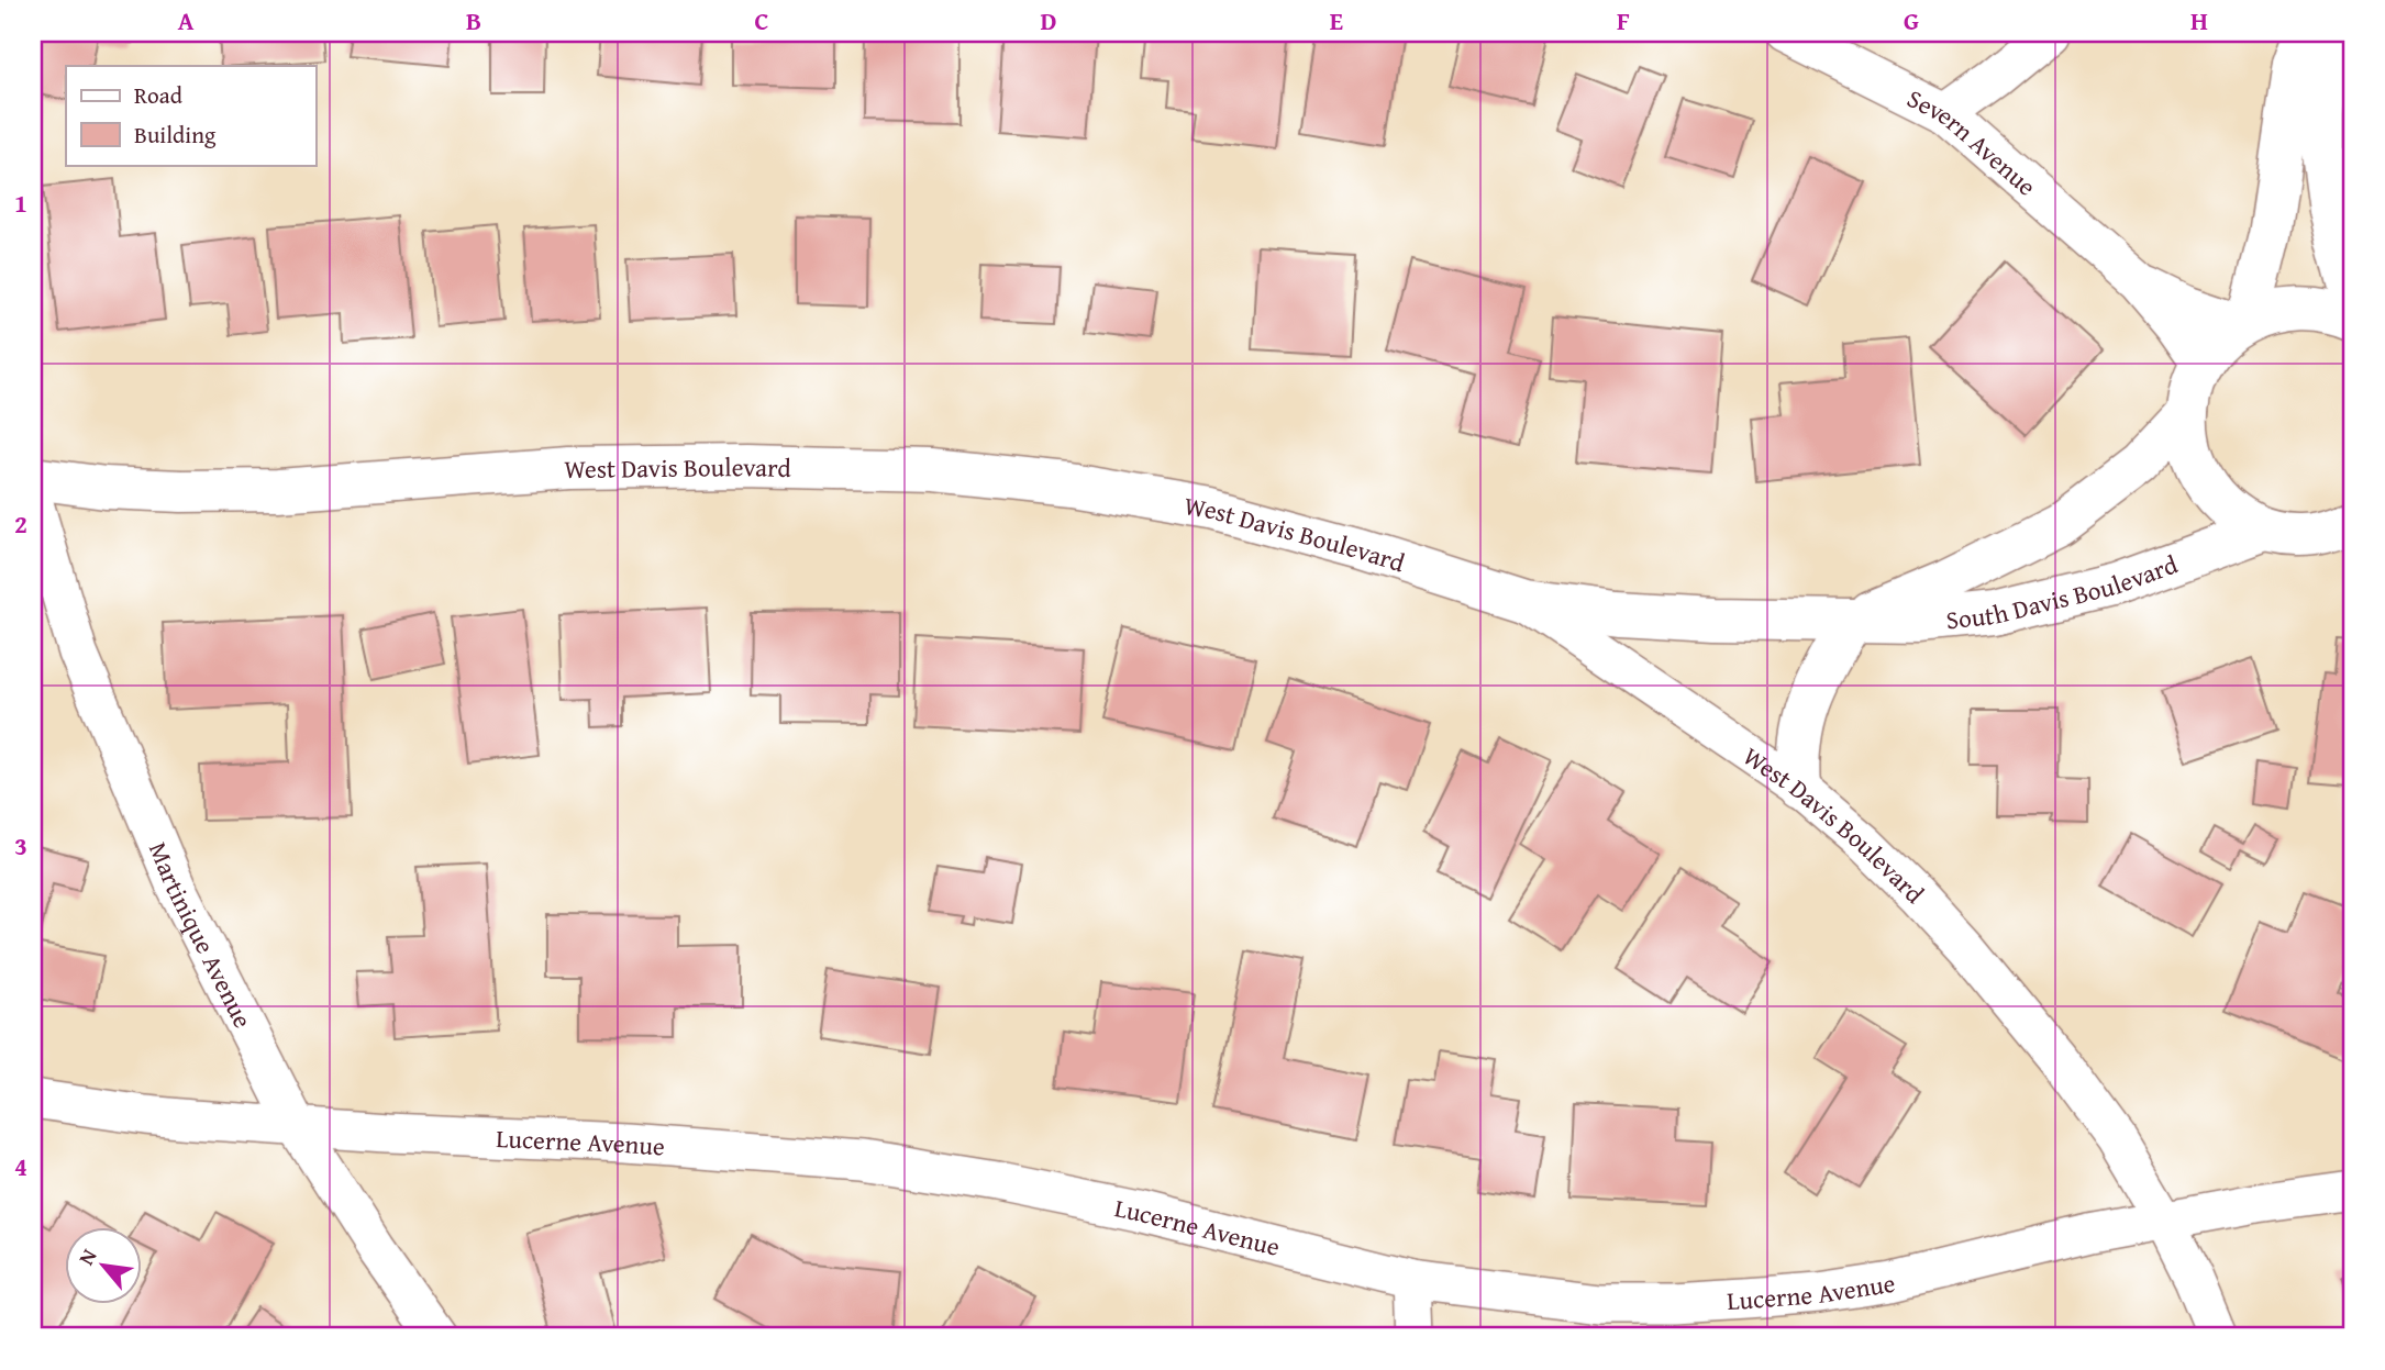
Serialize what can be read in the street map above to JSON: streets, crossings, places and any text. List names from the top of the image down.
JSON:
{
  "streets": {
    "street": [
      "Severn Avenue",
      "West Davis Boulevard",
      "South Davis Boulevard",
      "Martinique Avenue",
      "Lucerne Avenue"
    ]
  },
  "crossings": [
    ["West Davis Boulevard", "South Davis Boulevard"],
    ["West Davis Boulevard", "Lucerne Avenue"],
    ["Martinique Avenue", "Lucerne Avenue"]
  ],
  "legend": ["Road", "Building"],
  "north": "top left",
  "grid": {
    "columns": [
      "A",
      "B",
      "C",
      "D",
      "E",
      "F",
      "G",
      "H"
    ],
    "rows": [
      "1",
      "2",
      "3",
      "4"
    ]
  }
}
